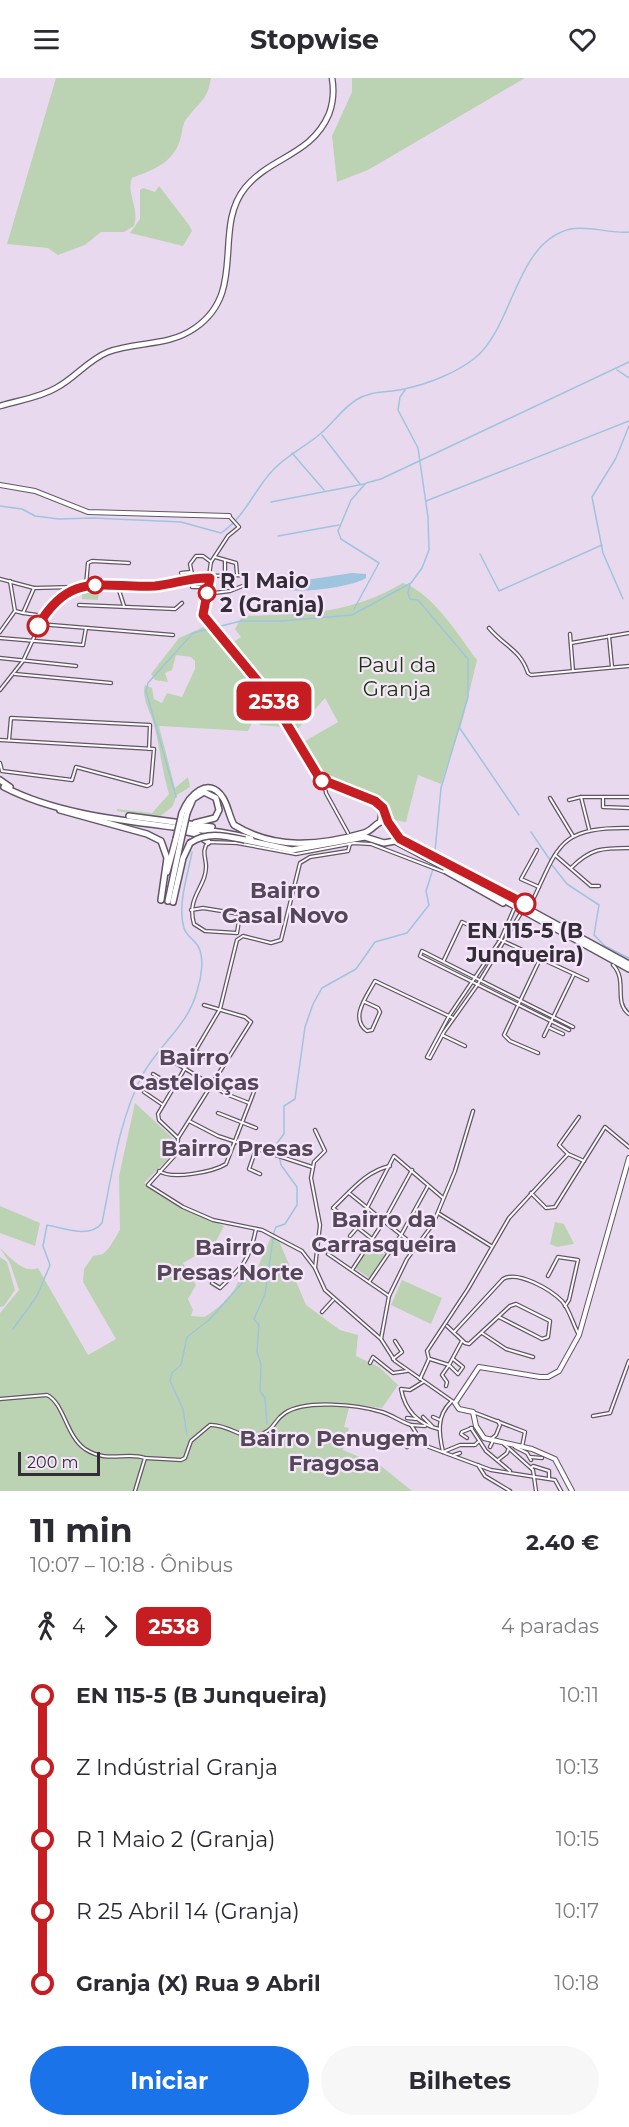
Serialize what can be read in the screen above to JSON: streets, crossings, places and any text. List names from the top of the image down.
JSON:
{
  "districts": [
    "Bairro Casal Novo",
    "Bairro Casteloiças",
    "Bairro Presas",
    "Bairro da Carrasqueira",
    "Bairro Presas Norte",
    "Bairro Penugem Fragosa"
  ],
  "parks": ["Paul da Granja"],
  "places": ["R 1 Maio 2 (Granja)", "EN 115-5 (B Junqueira)"],
  "lines": ["bus line 2538"],
  "scale_bar": "200 m",
  "page": {
    "header": "Stopwise",
    "on_map": "2538",
    "scale": "200 m",
    "heading": ["11 min", "10:07 – 10:18 · Ônibus", "2.40 €"],
    "legs": ["4", "2538", "4 paradas"],
    "list": [
      {
        "name": "EN 115-5 (B Junqueira)",
        "value": "10:11"
      },
      {
        "name": "Z Indústrial Granja",
        "value": "10:13"
      },
      {
        "name": "R 1 Maio 2 (Granja)",
        "value": "10:15"
      },
      {
        "name": "R 25 Abril 14 (Granja)",
        "value": "10:17"
      },
      {
        "name": "Granja (X) Rua 9 Abril",
        "value": "10:18"
      }
    ],
    "buttons": ["Iniciar", "Bilhetes"]
  }
}
